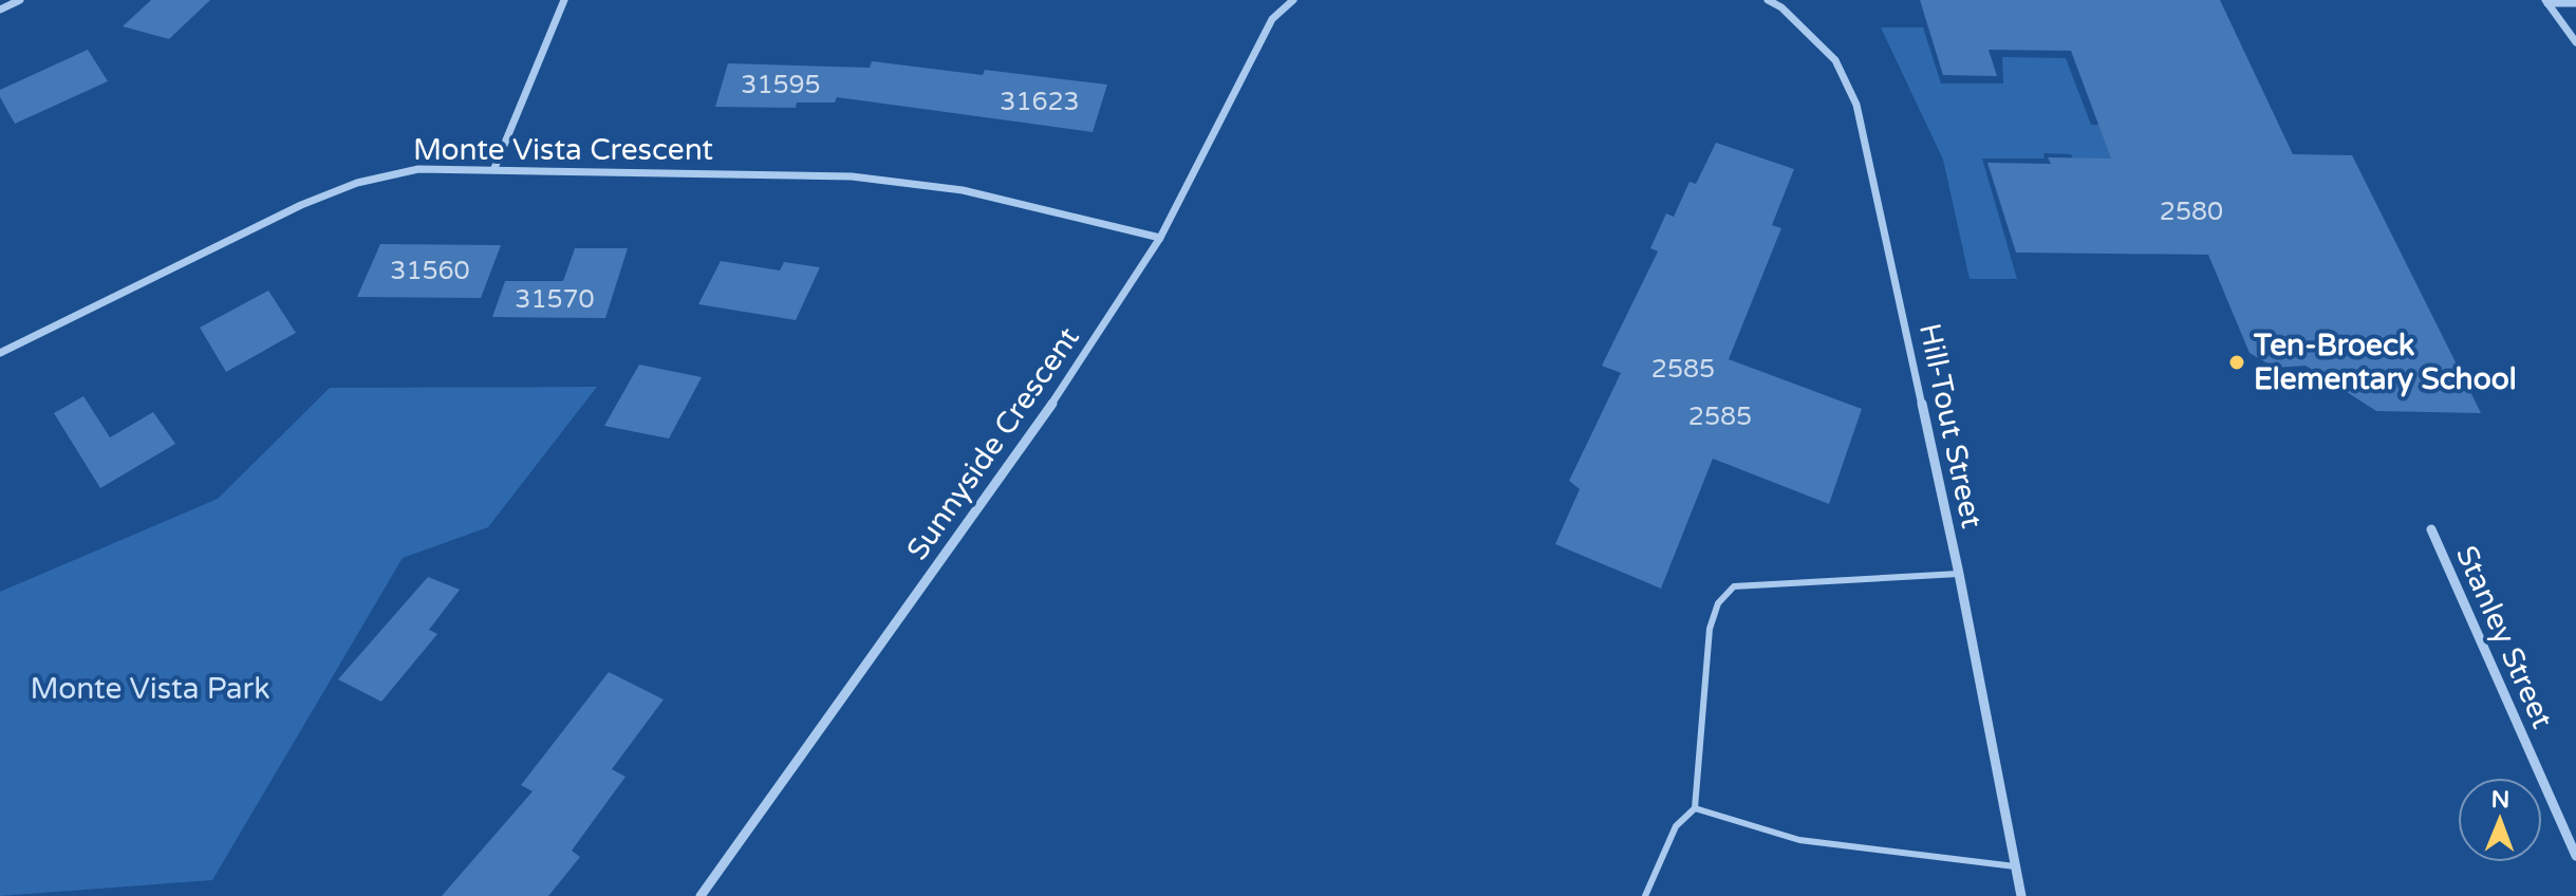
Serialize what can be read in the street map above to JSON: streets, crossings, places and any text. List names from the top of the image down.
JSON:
{
  "streets": {
    "street": [
      "Monte Vista Crescent",
      "Hill-Tout Street",
      "Sunnyside Crescent",
      "Stanley Street"
    ]
  },
  "crossings": [
    ["Monte Vista Crescent", "Sunnyside Crescent"]
  ],
  "parks": ["Monte Vista Park"],
  "places": ["Ten-Broeck Elementary School"],
  "house_numbers": [
    "31595",
    "31623",
    "2580",
    "31560",
    "31570",
    "2585",
    "2585"
  ],
  "north": "top"
}
